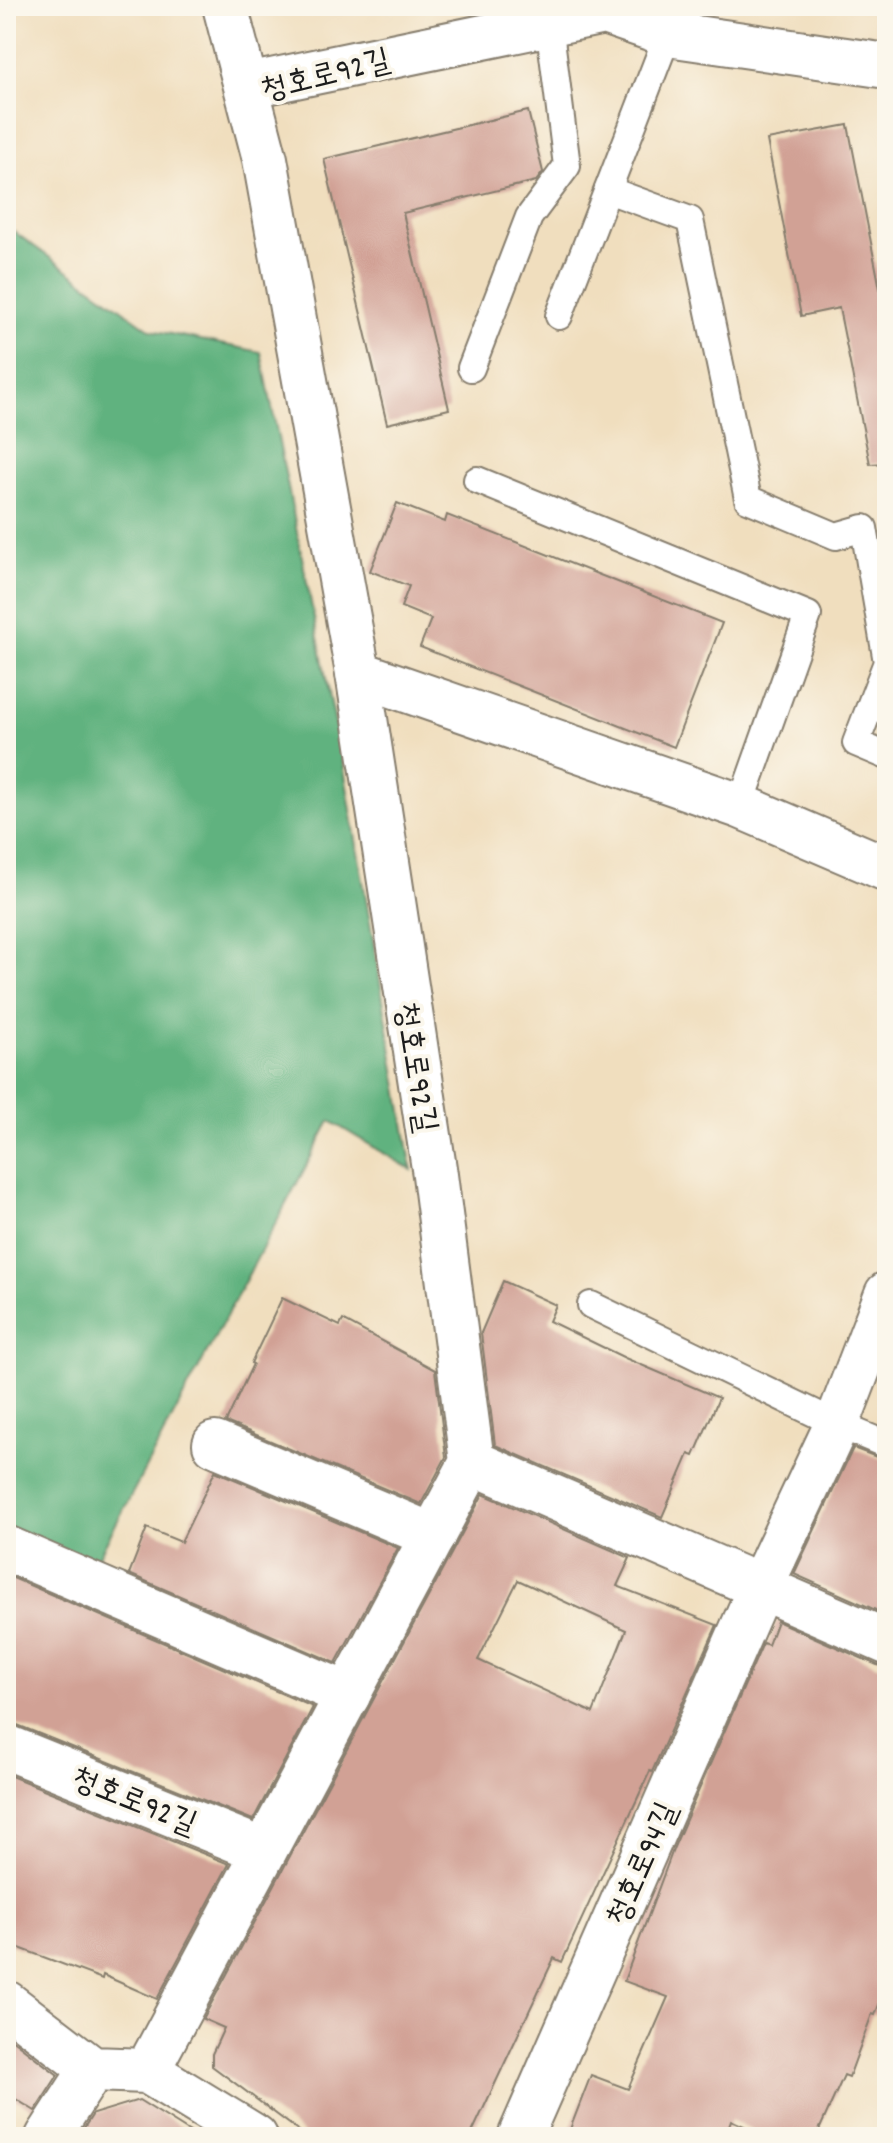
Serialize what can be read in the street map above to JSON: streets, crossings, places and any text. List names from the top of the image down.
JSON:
{
  "streets": {
    "street": ["청호로92길", "청호로94길"]
  }
}
